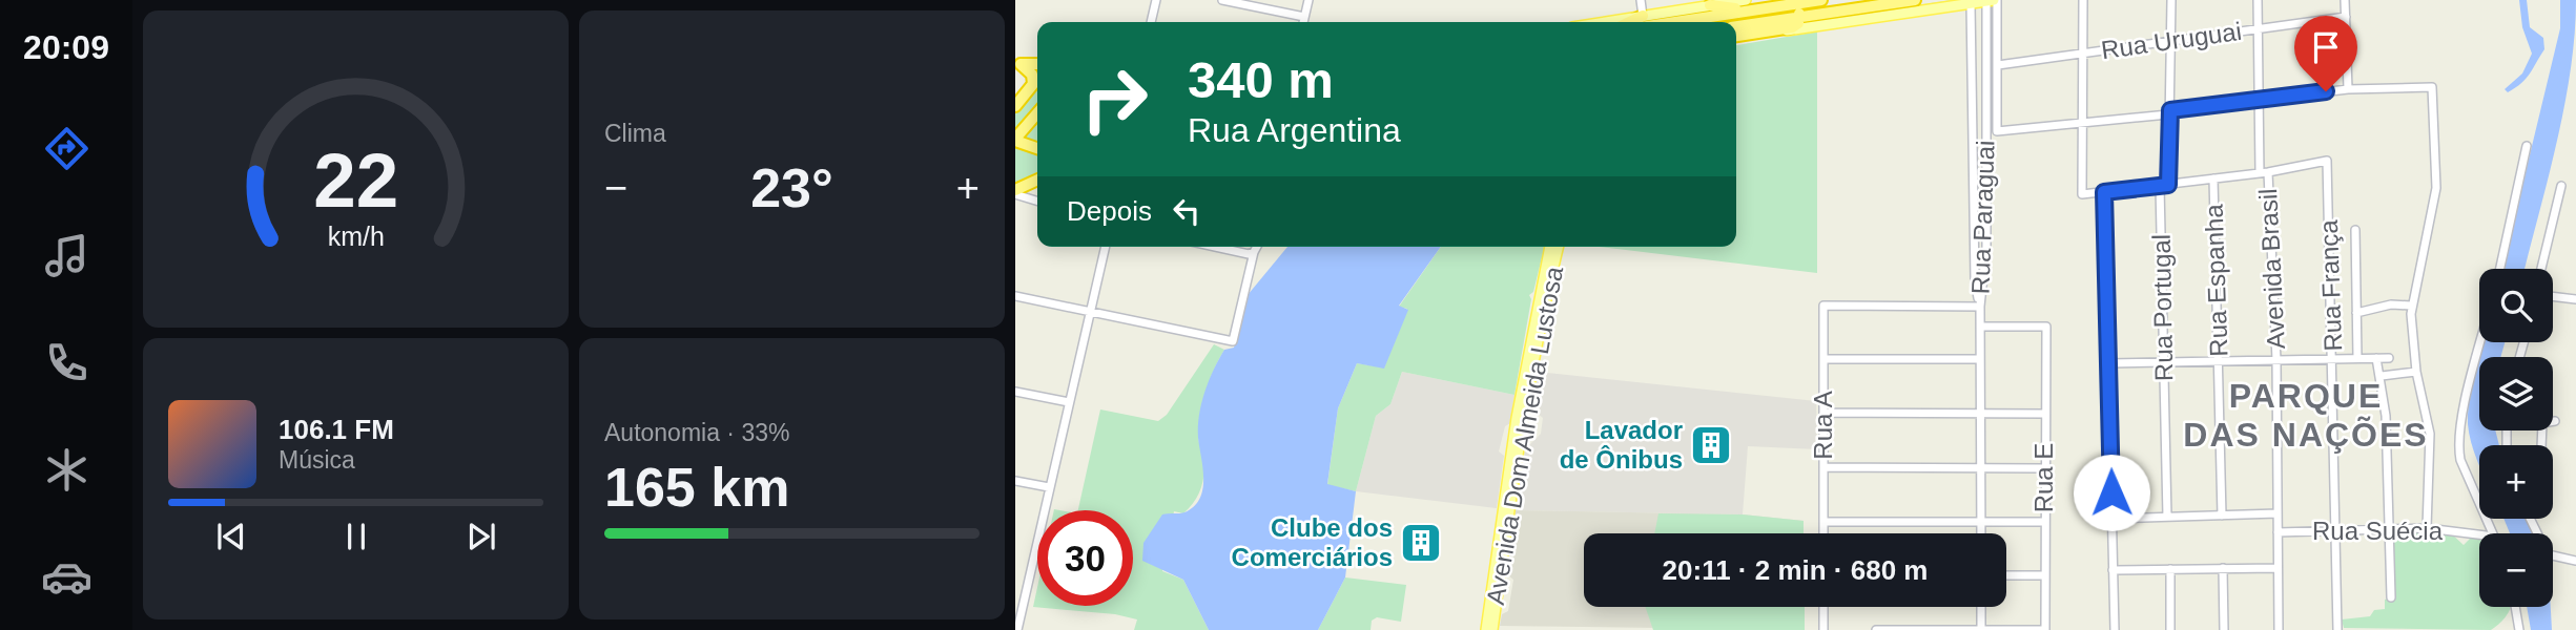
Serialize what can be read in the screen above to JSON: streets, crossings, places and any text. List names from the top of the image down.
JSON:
{
  "streets": {
    "main road": ["Avenida Dom Almeida Lustosa"],
    "street": [
      "Rua Uruguai",
      "Rua Paraguai",
      "Avenida Brasil",
      "Rua Espanha",
      "Rua França",
      "Rua Portugal",
      "Rua A",
      "Rua E",
      "Rua Suécia"
    ]
  },
  "crossings": [
    ["Rua Uruguai", "Avenida Brasil"],
    ["Rua Uruguai", "Rua Portugal"],
    ["Rua Paraguai", "Rua A"],
    ["Avenida Brasil", "Rua França"],
    ["Avenida Brasil", "Rua Suécia"],
    ["Rua França", "Rua Suécia"]
  ],
  "districts": ["PARQUE DAS NAÇÕES"],
  "places": {
    "building": ["Lavador de Ônibus", "Clube dos Comerciários"]
  },
  "page": {
    "tabs": "20:09",
    "tile": [
      "Clima",
      ["Autonomia · 33%", "165 km"]
    ],
    "turn": ["340 m", "Rua Argentina"],
    "heat": ["−", "23°", "+"],
    "then": "Depois",
    "map_buttons": ["+", "−"],
    "song": ["106.1 FM", "Música"],
    "limit": "30",
    "trip": "20:11 · 2 min · 680 m",
    "gauge": ["22", "km/h"]
  }
}
